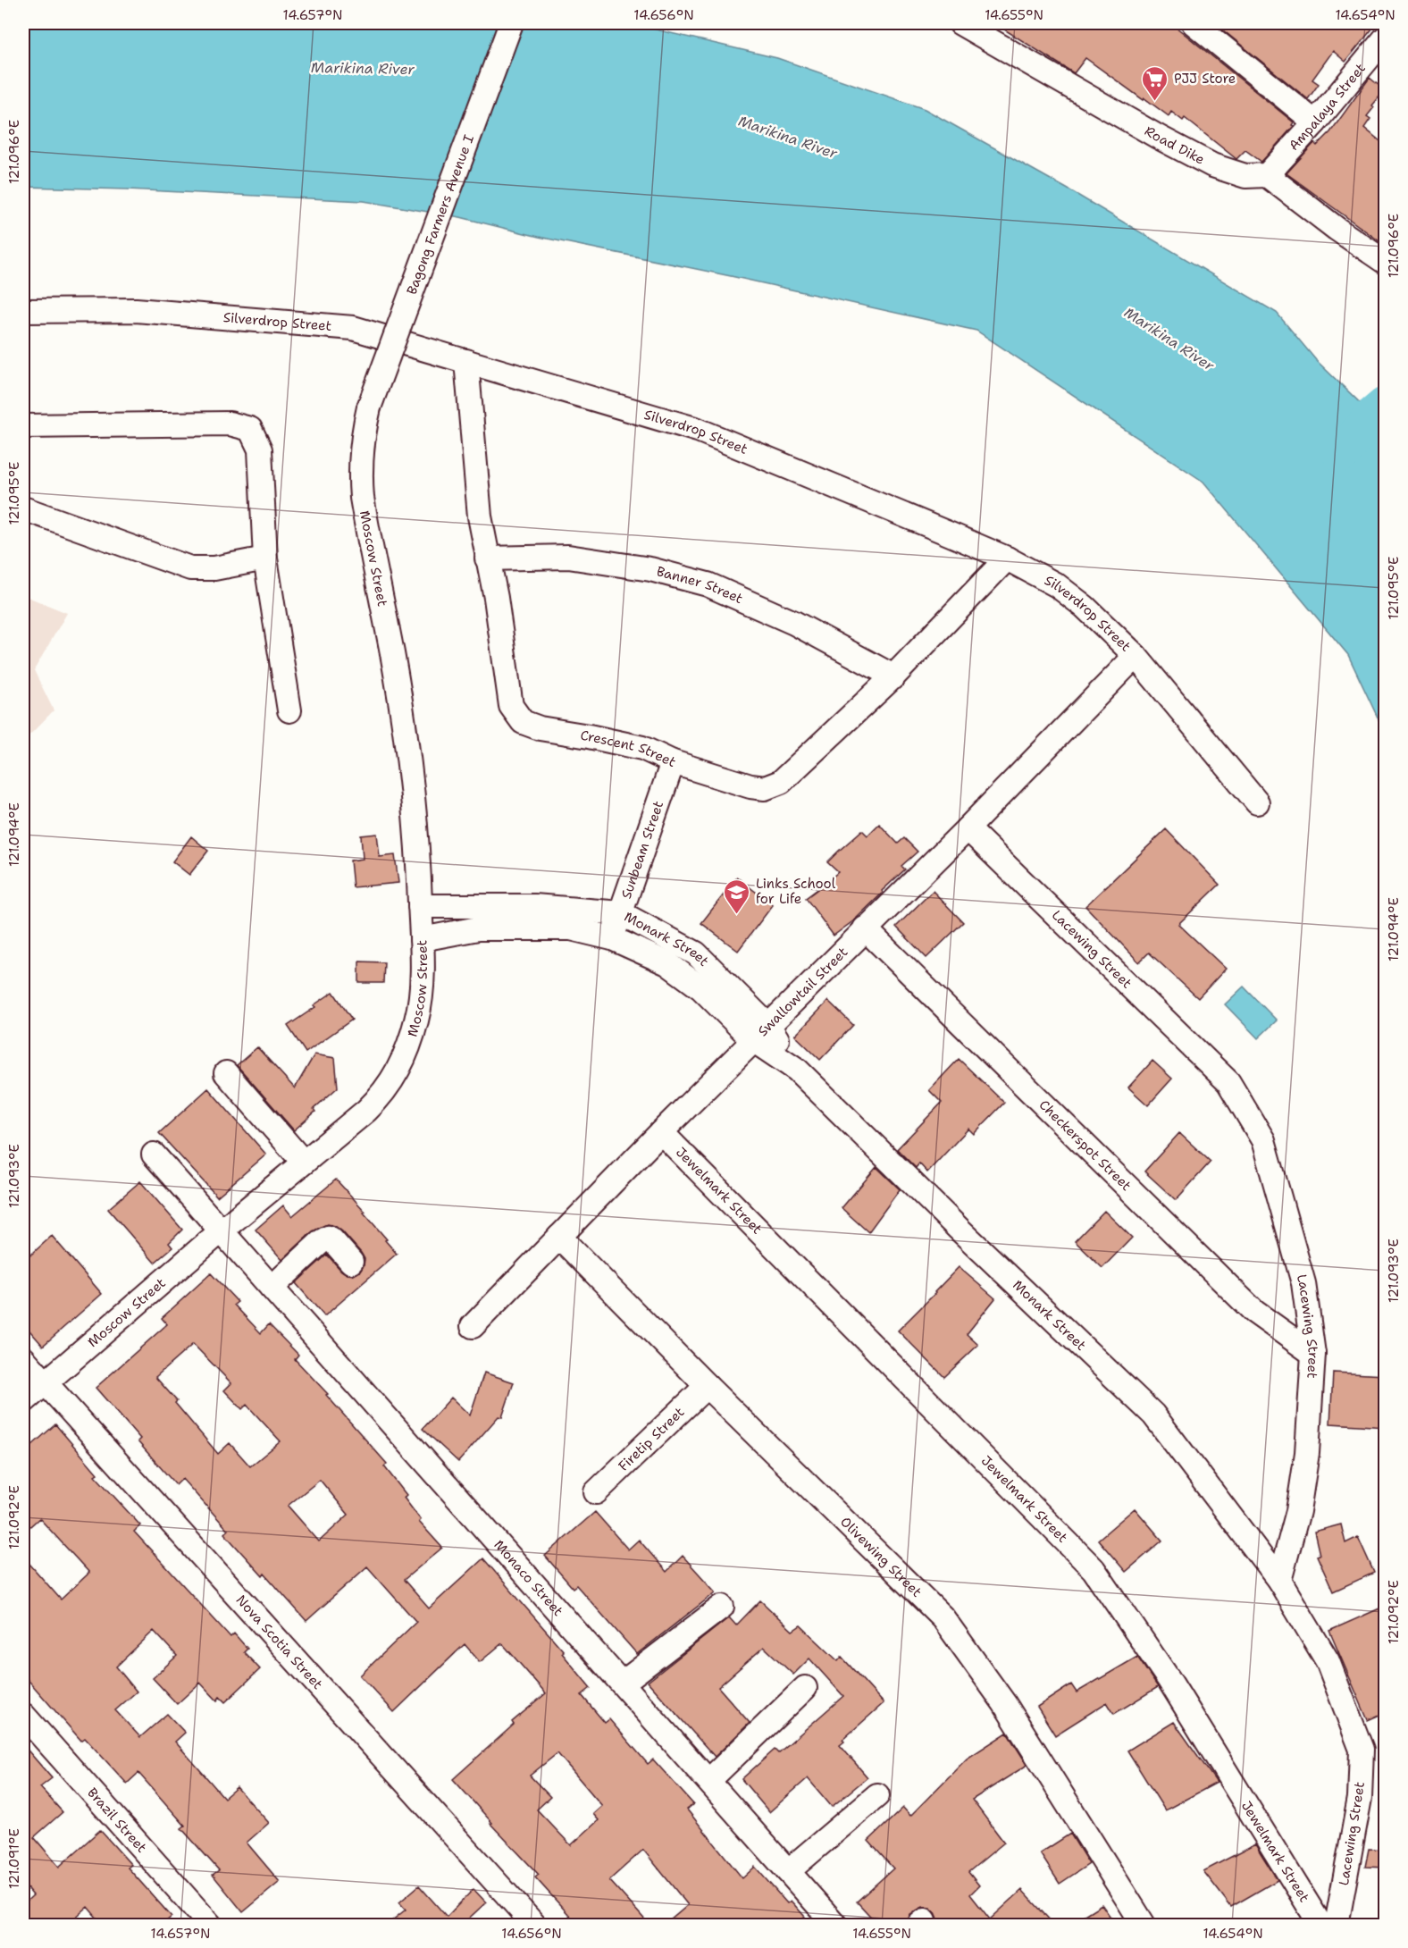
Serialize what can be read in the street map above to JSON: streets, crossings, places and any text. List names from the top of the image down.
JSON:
{
  "streets": {
    "street": [
      "Ampalaya Street",
      "Road Dike",
      "Bagong Farmers Avenue I",
      "Silverdrop Street",
      "Moscow Street",
      "Banner Street",
      "Crescent Street",
      "Sunbeam Street",
      "Monark Street",
      "Lacewing Street",
      "Swallowtail Street",
      "Checkerspot Street",
      "Jewelmark Street",
      "Firetip Street",
      "Olivewing Street",
      "Monaco Street",
      "Nova Scotia Street",
      "Brazil Street"
    ]
  },
  "crossings": [
    ["Ampalaya Street", "Road Dike"],
    ["Bagong Farmers Avenue I", "Moscow Street"],
    ["Silverdrop Street", "Crescent Street"],
    ["Silverdrop Street", "Swallowtail Street"],
    ["Moscow Street", "Monark Street"],
    ["Moscow Street", "Monaco Street"],
    ["Moscow Street", "Nova Scotia Street"],
    ["Banner Street", "Crescent Street"],
    ["Crescent Street", "Sunbeam Street"],
    ["Sunbeam Street", "Monark Street"],
    ["Monark Street", "Lacewing Street"],
    ["Monark Street", "Swallowtail Street"],
    ["Lacewing Street", "Swallowtail Street"],
    ["Lacewing Street", "Checkerspot Street"],
    ["Lacewing Street", "Jewelmark Street"],
    ["Swallowtail Street", "Checkerspot Street"],
    ["Swallowtail Street", "Jewelmark Street"],
    ["Swallowtail Street", "Olivewing Street"],
    ["Firetip Street", "Olivewing Street"]
  ],
  "water": ["Marikina River"],
  "places": {
    "supermarket": ["PJJ Store"],
    "school or university": ["Links School for Life"]
  },
  "coordinates": [
    "14.657°N",
    "14.656°N",
    "14.655°N",
    "14.654°N",
    "121.096°E",
    "121.095°E",
    "121.094°E",
    "121.093°E",
    "121.092°E",
    "121.091°E"
  ]
}
